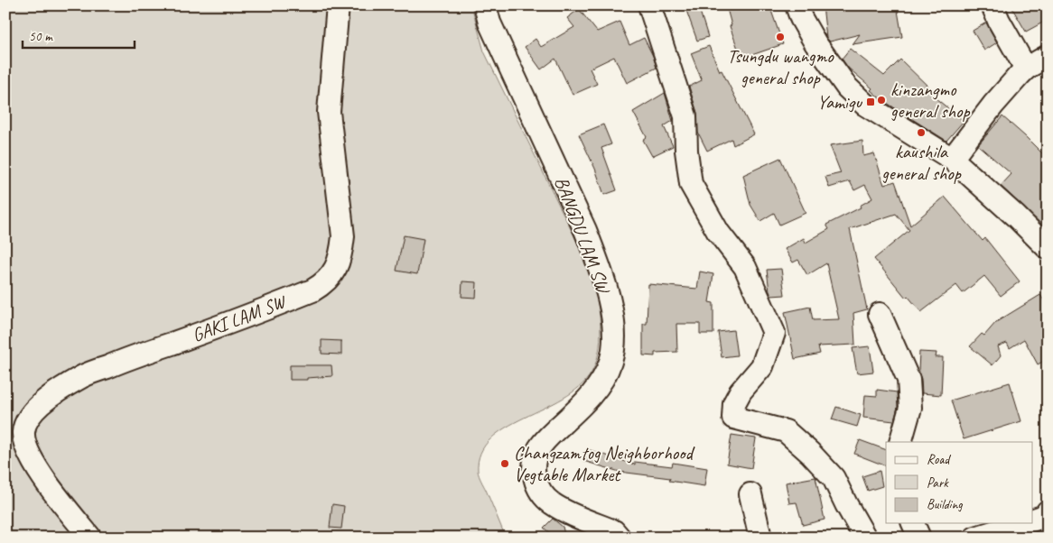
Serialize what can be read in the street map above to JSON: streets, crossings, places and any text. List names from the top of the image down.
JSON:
{
  "streets": {
    "street": ["BANGDU LAM SW", "GAKI LAM SW"]
  },
  "places": {
    "other": [
      "Tsungdu wangmo general shop",
      "kinzangmo general shop",
      "kaushila general shop",
      "Changzamtog Neighborhood Vegtable Market"
    ],
    "transit": ["Yamigu"]
  },
  "legend": ["Road", "Park", "Building"],
  "scale_bar": "50 m"
}
